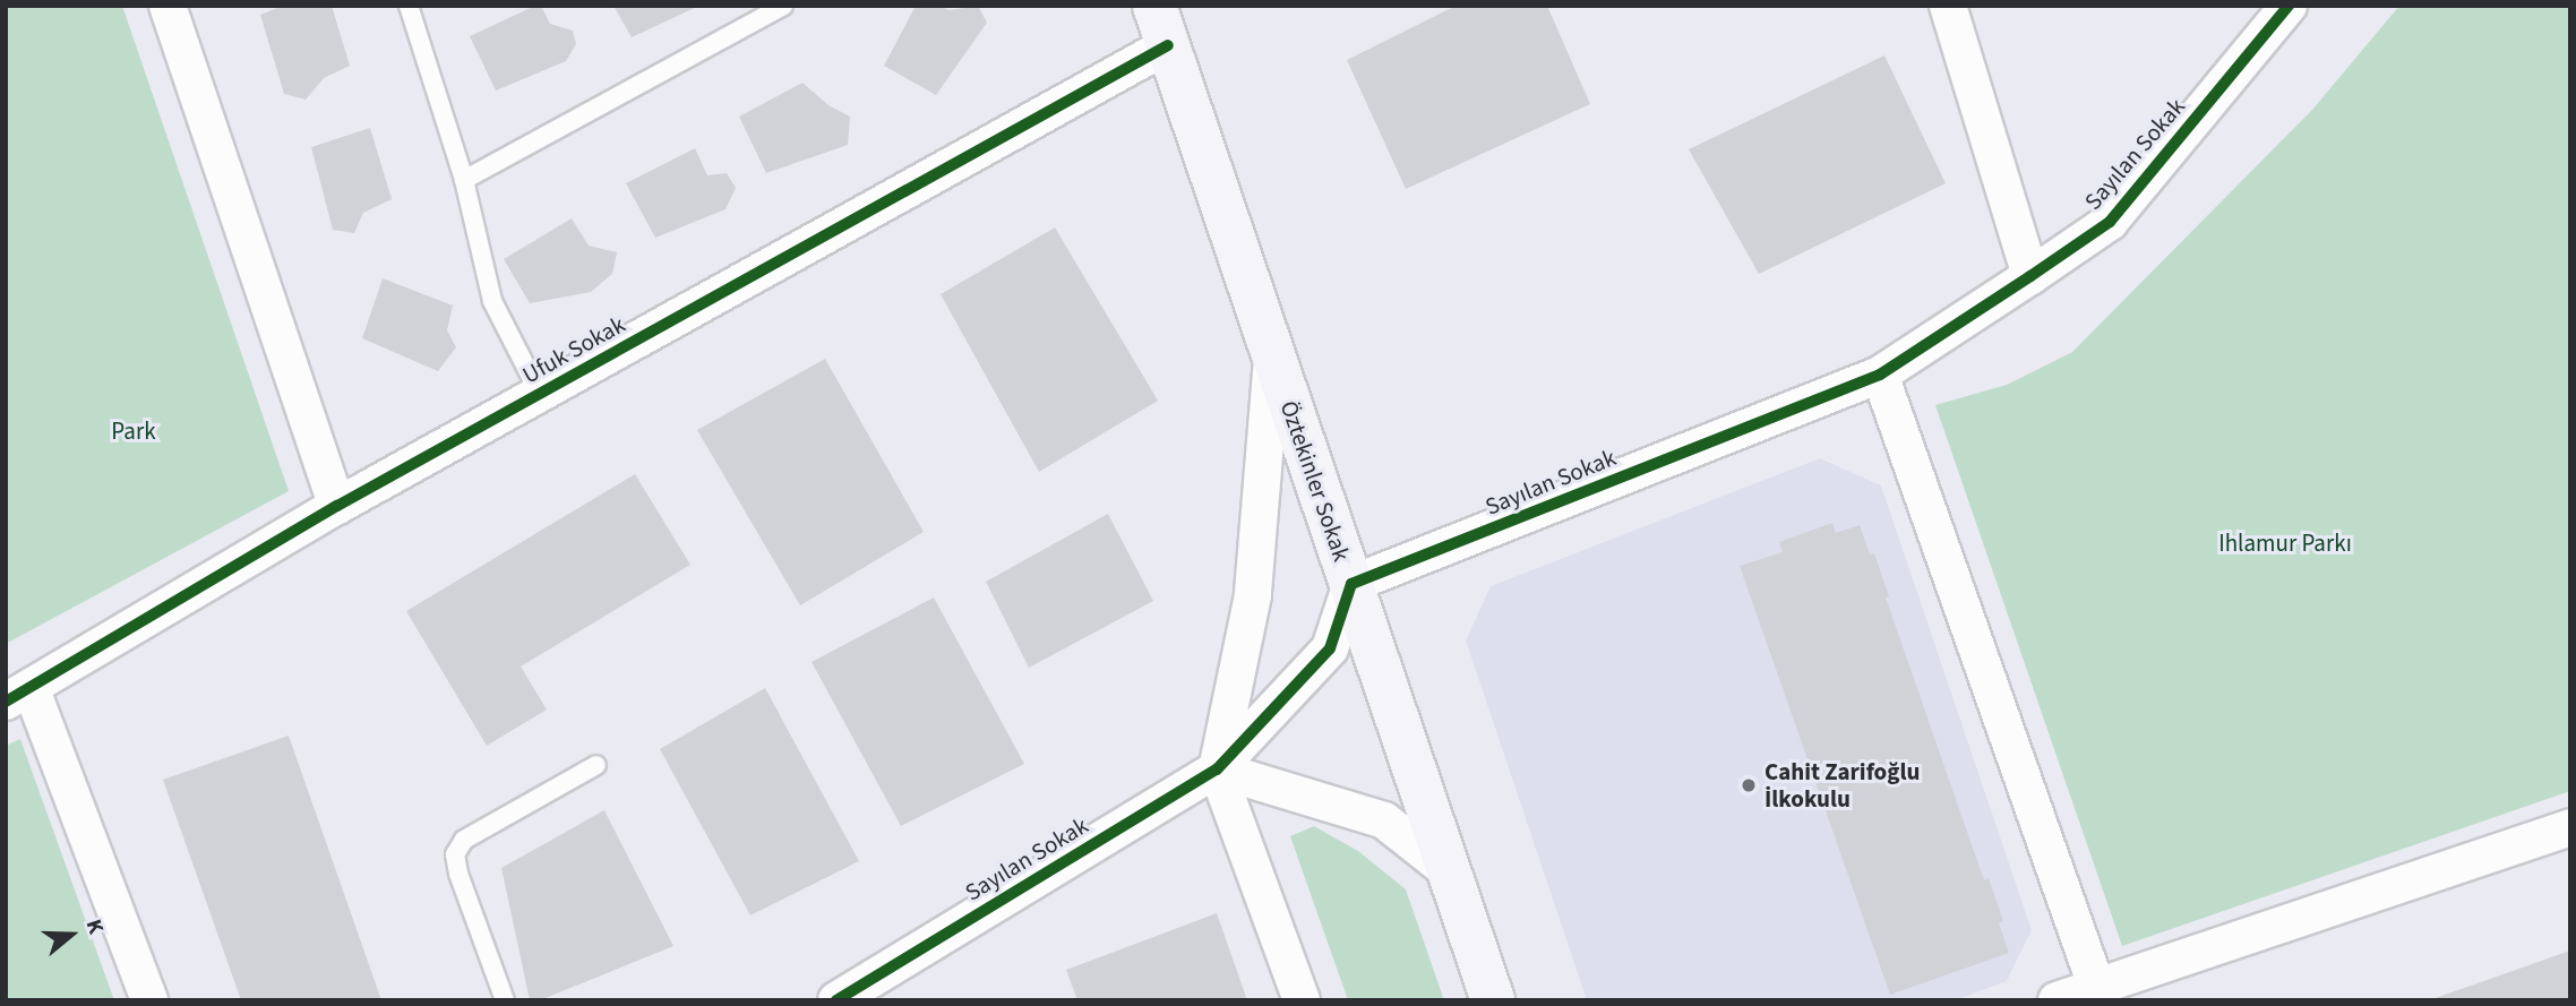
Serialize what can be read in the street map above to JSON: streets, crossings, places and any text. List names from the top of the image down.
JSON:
{
  "streets": {
    "street": ["Sayılan Sokak", "Ufuk Sokak", "Öztekinler Sokak"]
  },
  "crossings": [
    ["Sayılan Sokak", "Öztekinler Sokak"],
    ["Ufuk Sokak", "Öztekinler Sokak"]
  ],
  "parks": ["Park", "Ihlamur Parkı"],
  "places": ["Cahit Zarifoğlu İlkokulu"],
  "north": "right"
}
